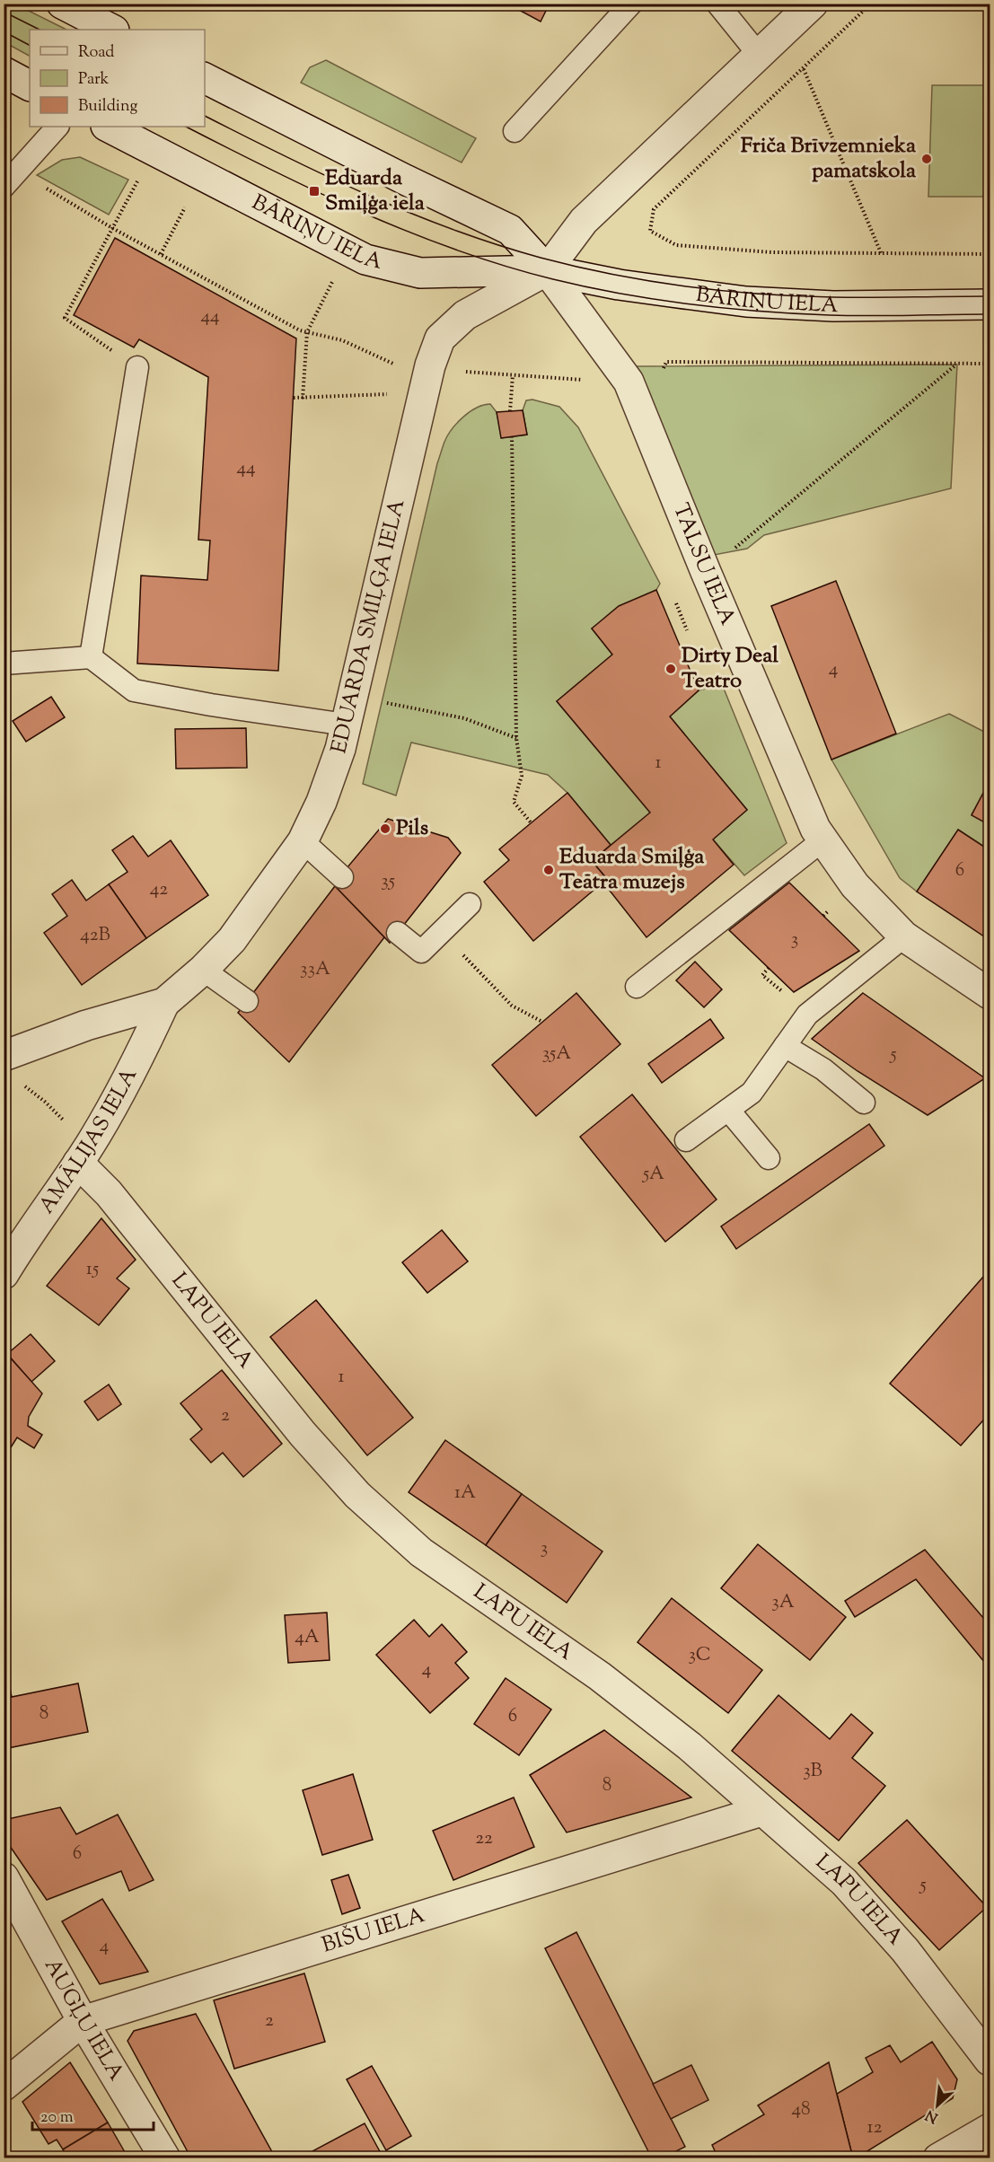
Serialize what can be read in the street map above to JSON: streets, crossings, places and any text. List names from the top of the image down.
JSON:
{
  "streets": {
    "street": [
      "BĀRIŅU IELA",
      "TALSU IELA",
      "EDUARDA SMIĻĢA IELA",
      "AMĀLIJAS IELA",
      "LAPU IELA",
      "BIŠU IELA",
      "AUGĻU IELA"
    ]
  },
  "crossings": [
    ["BĀRIŅU IELA", "TALSU IELA"],
    ["BĀRIŅU IELA", "EDUARDA SMIĻĢA IELA"],
    ["TALSU IELA", "EDUARDA SMIĻĢA IELA"],
    ["EDUARDA SMIĻĢA IELA", "AMĀLIJAS IELA"],
    ["AMĀLIJAS IELA", "LAPU IELA"],
    ["LAPU IELA", "BIŠU IELA"],
    ["BIŠU IELA", "AUGĻU IELA"]
  ],
  "places": {
    "other": [
      "Friča Brīvzemnieka pamatskola",
      "Dirty Deal Teatro",
      "Pils",
      "Eduarda Smiļģa Teātra muzejs"
    ],
    "transit": ["Eduarda Smiļģa iela"]
  },
  "house_numbers": [
    "44",
    "44",
    "4",
    "1",
    "6",
    "35",
    "42",
    "42B",
    "3",
    "33A",
    "35A",
    "5",
    "5A",
    "15",
    "1",
    "2",
    "1A",
    "3",
    "3A",
    "4A",
    "3C",
    "4",
    "8",
    "6",
    "3B",
    "8",
    "22",
    "6",
    "5",
    "4",
    "2",
    "48",
    "12"
  ],
  "legend": ["Road", "Park", "Building"],
  "scale_bar": "20 m",
  "north": "bottom left"
}
